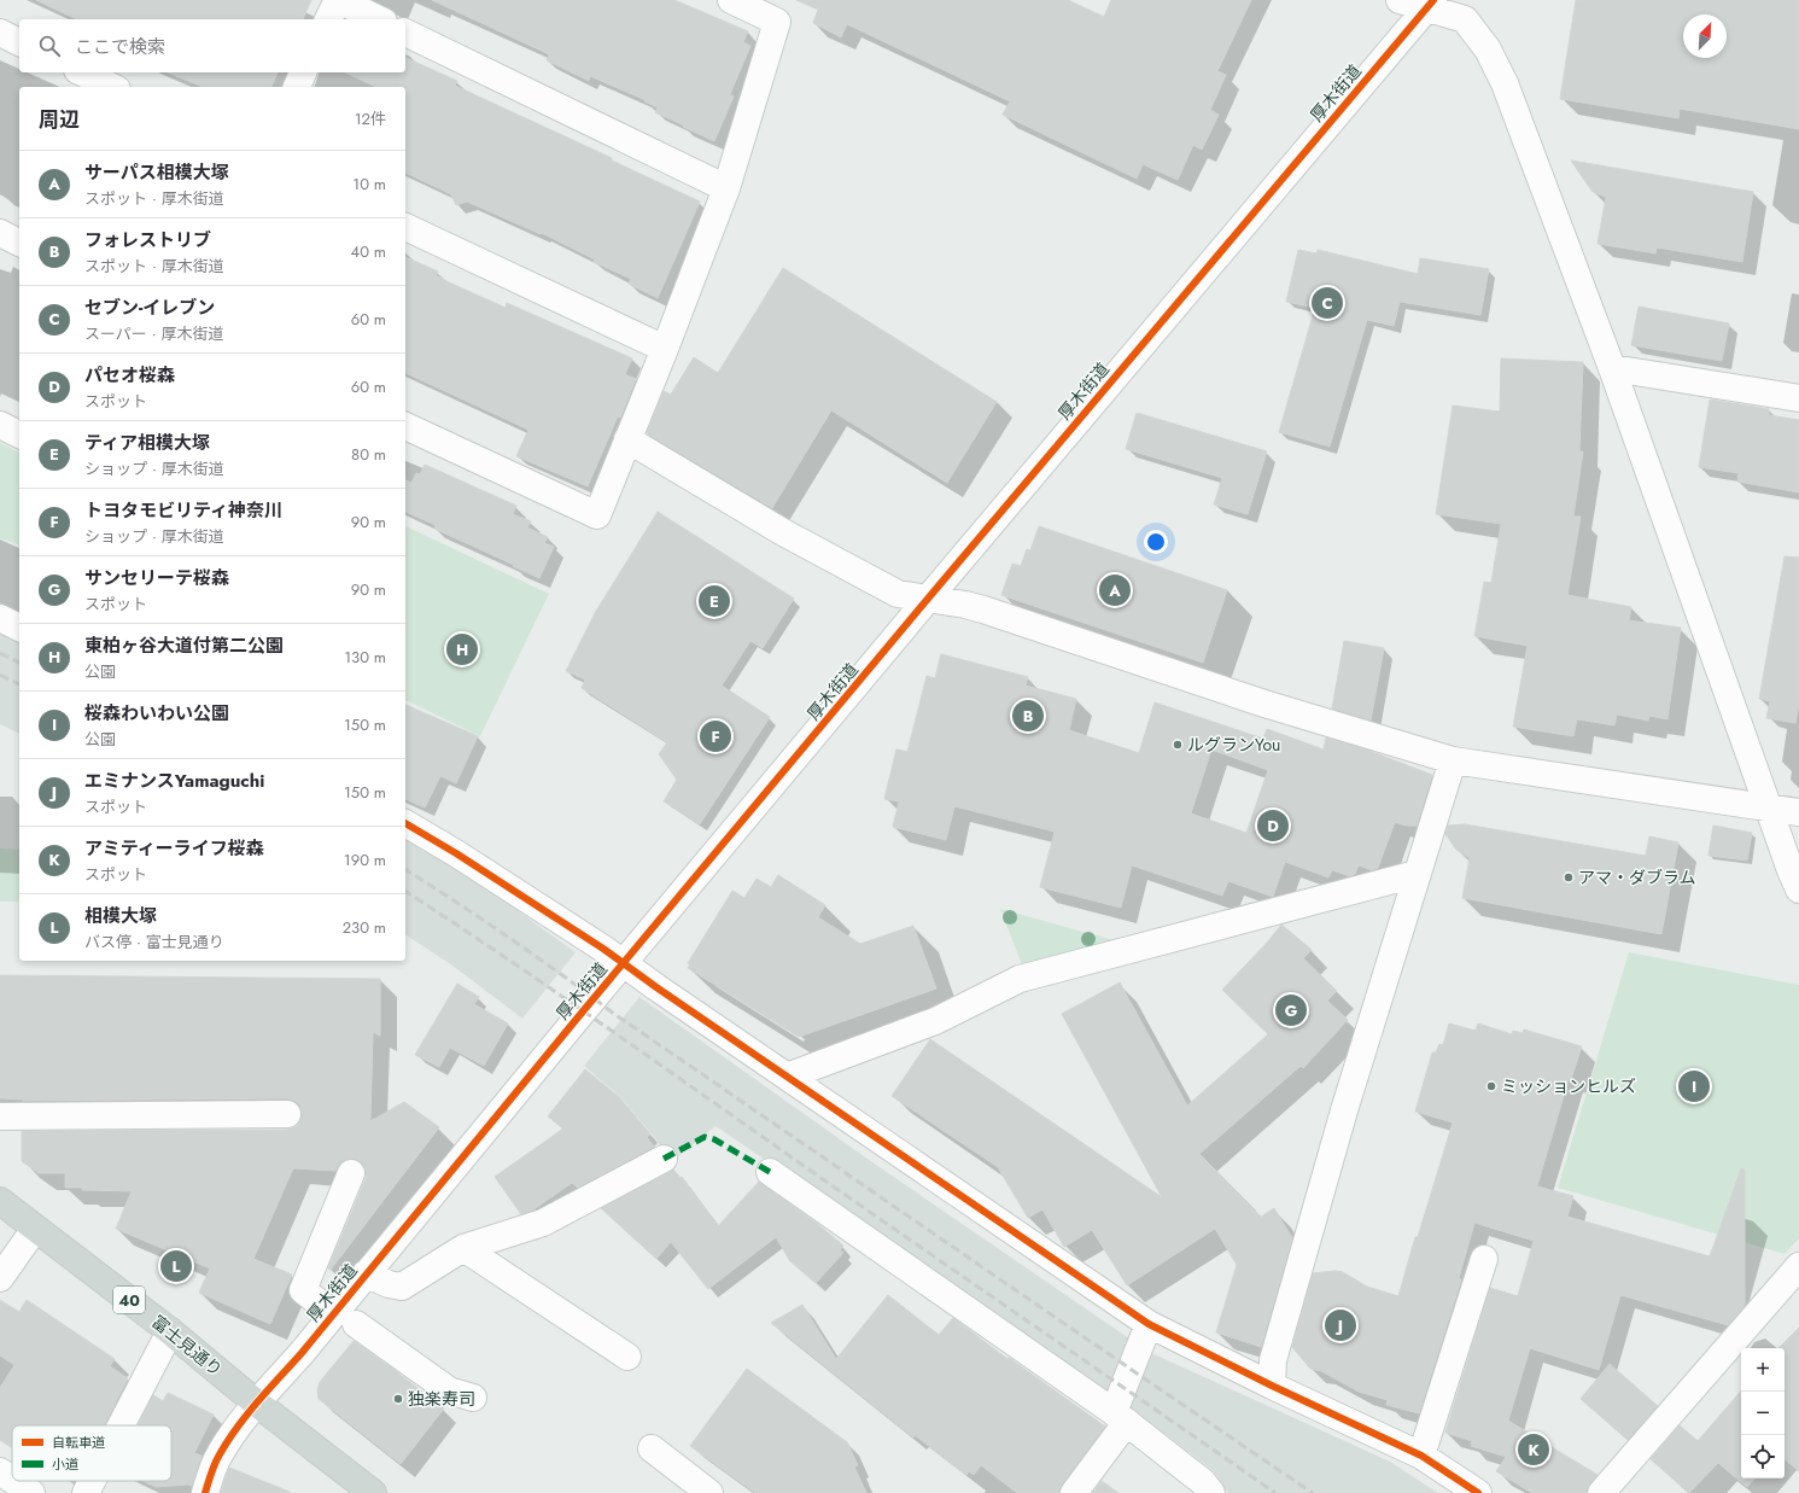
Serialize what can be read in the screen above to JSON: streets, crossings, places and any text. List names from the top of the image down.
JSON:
{
  "streets": {
    "main road": ["40", "富士見通り"],
    "street": ["厚木街道"]
  },
  "crossings": [
    ["厚木街道", "富士見通り"]
  ],
  "places": [
    "ルグランYou",
    "アマ・ダブラム",
    "ミッションヒルズ",
    "独楽寿司"
  ],
  "legend": ["自転車道", "小道"],
  "north": "top right",
  "page": {
    "search": "ここで検索",
    "heading": ["周辺", "12件"],
    "list": [
      {
        "mark": "A",
        "name": "サーパス相模大塚",
        "note": "スポット · 厚木街道",
        "value": "10 m"
      },
      {
        "mark": "B",
        "name": "フォレストリブ",
        "note": "スポット · 厚木街道",
        "value": "40 m"
      },
      {
        "mark": "C",
        "name": "セブン-イレブン",
        "note": "スーパー · 厚木街道",
        "value": "60 m"
      },
      {
        "mark": "D",
        "name": "パセオ桜森",
        "note": "スポット",
        "value": "60 m"
      },
      {
        "mark": "E",
        "name": "ティア相模大塚",
        "note": "ショップ · 厚木街道",
        "value": "80 m"
      },
      {
        "mark": "F",
        "name": "トヨタモビリティ神奈川",
        "note": "ショップ · 厚木街道",
        "value": "90 m"
      },
      {
        "mark": "G",
        "name": "サンセリーテ桜森",
        "note": "スポット",
        "value": "90 m"
      },
      {
        "mark": "H",
        "name": "東柏ヶ谷大道付第二公園",
        "note": "公園",
        "value": "130 m"
      },
      {
        "mark": "I",
        "name": "桜森わいわい公園",
        "note": "公園",
        "value": "150 m"
      },
      {
        "mark": "J",
        "name": "エミナンスYamaguchi",
        "note": "スポット",
        "value": "150 m"
      },
      {
        "mark": "K",
        "name": "アミティーライフ桜森",
        "note": "スポット",
        "value": "190 m"
      },
      {
        "mark": "L",
        "name": "相模大塚",
        "note": "バス停 · 富士見通り",
        "value": "230 m"
      }
    ],
    "pins": [
      "C",
      "A",
      "E",
      "H",
      "B",
      "F",
      "D",
      "G",
      "I",
      "L",
      "J",
      "K"
    ],
    "map_buttons": ["+", "−"]
  }
}
